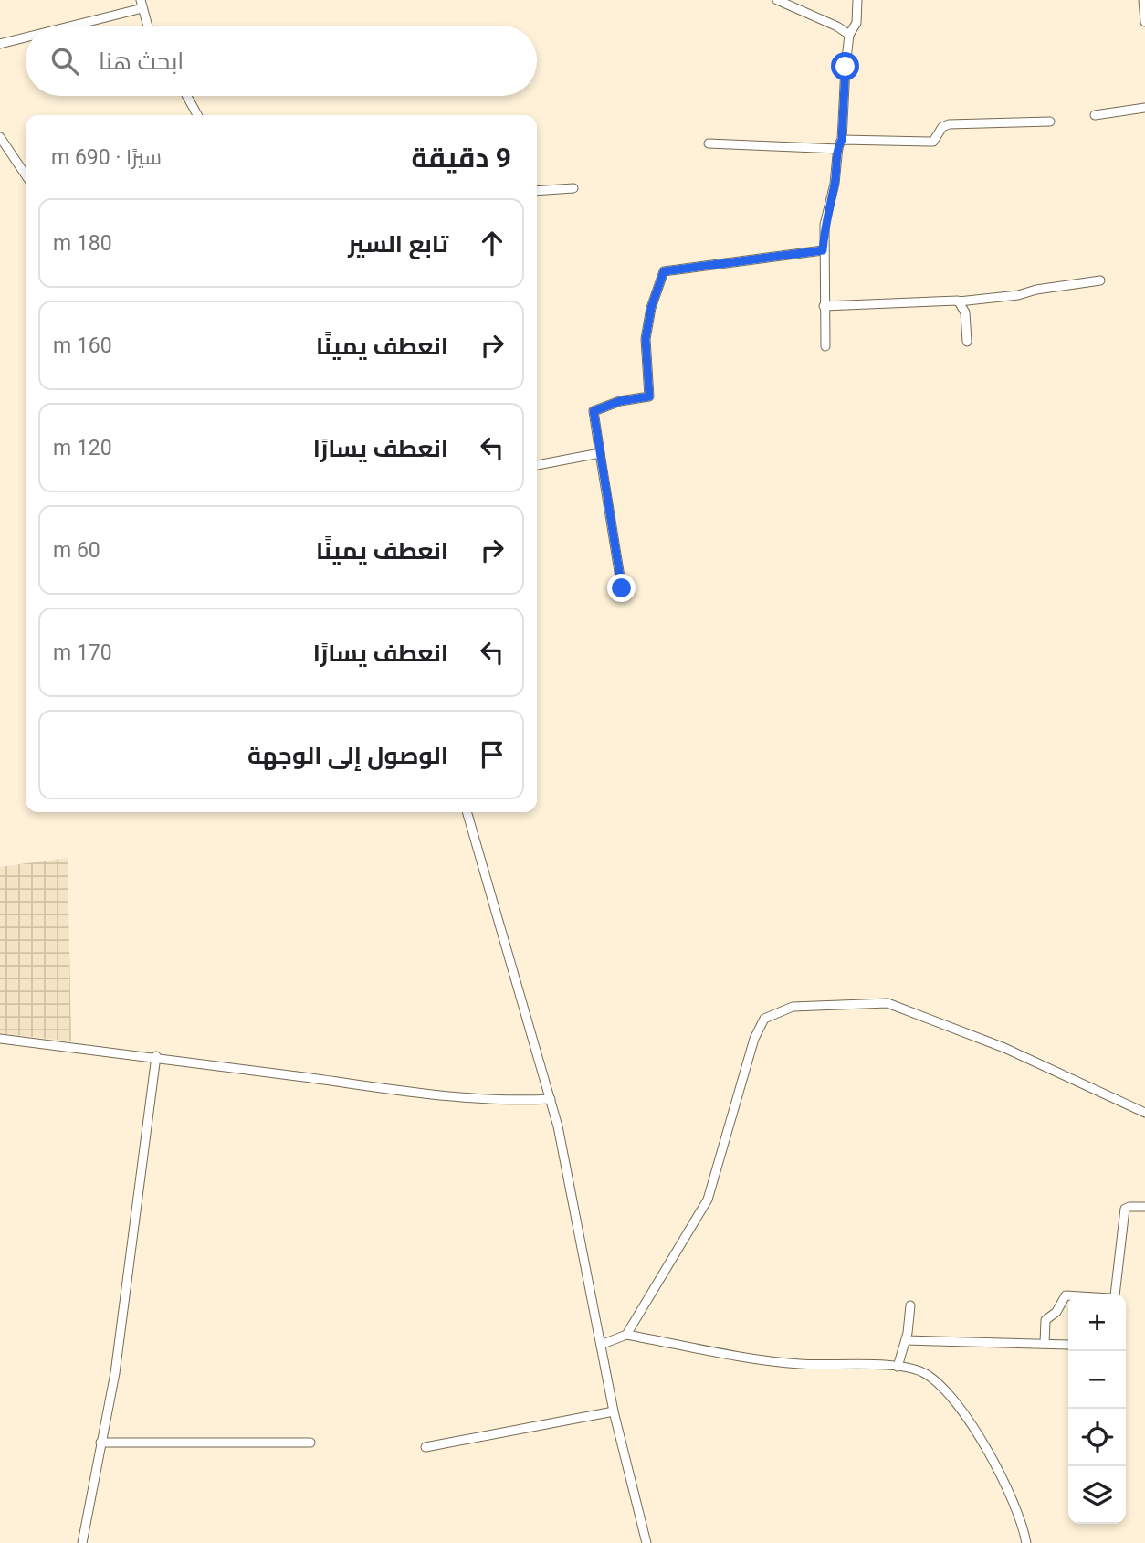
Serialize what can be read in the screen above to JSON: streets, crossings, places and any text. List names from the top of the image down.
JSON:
{
  "page": {
    "search": "ابحث هنا",
    "heading": ["9 دقيقة", "سيرًا · 690 m"],
    "list": [
      ["تابع السير", "180 m"],
      ["انعطف يمينًا", "160 m"],
      ["انعطف يسارًا", "120 m"],
      ["انعطف يمينًا", "60 m"],
      ["انعطف يسارًا", "170 m"],
      "الوصول إلى الوجهة"
    ],
    "map_buttons": ["+", "−"]
  }
}
